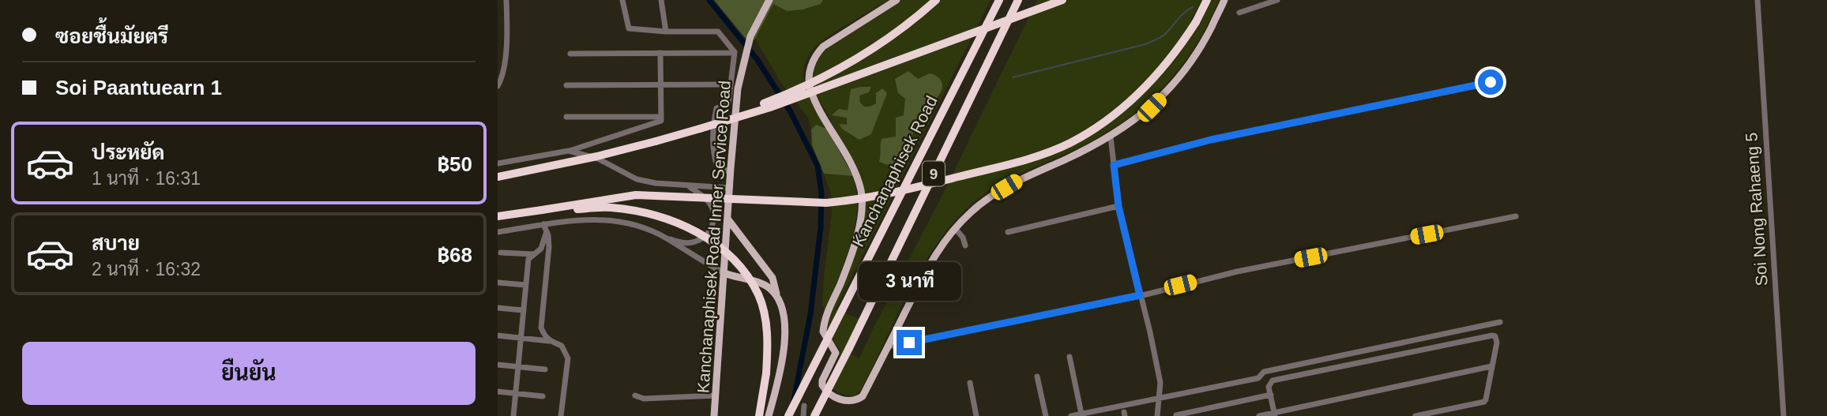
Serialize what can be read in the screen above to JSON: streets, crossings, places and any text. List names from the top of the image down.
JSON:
{
  "streets": {
    "highway": ["Kanchanaphisek Road", "9"],
    "main road": ["Kanchanaphisek Road Inner Service Road"],
    "street": ["Soi Nong Rahaeng 5"]
  },
  "page": {
    "banner": ["ซอยชื้นมัยตรี", "Soi Paantuearn 1"],
    "list": [
      {
        "name": "ประหยัด",
        "note": "1 นาที · 16:31",
        "value": "฿50"
      },
      {
        "name": "สบาย",
        "note": "2 นาที · 16:32",
        "value": "฿68"
      }
    ],
    "bubble": "3 นาที",
    "buttons": "ยืนยัน"
  }
}
